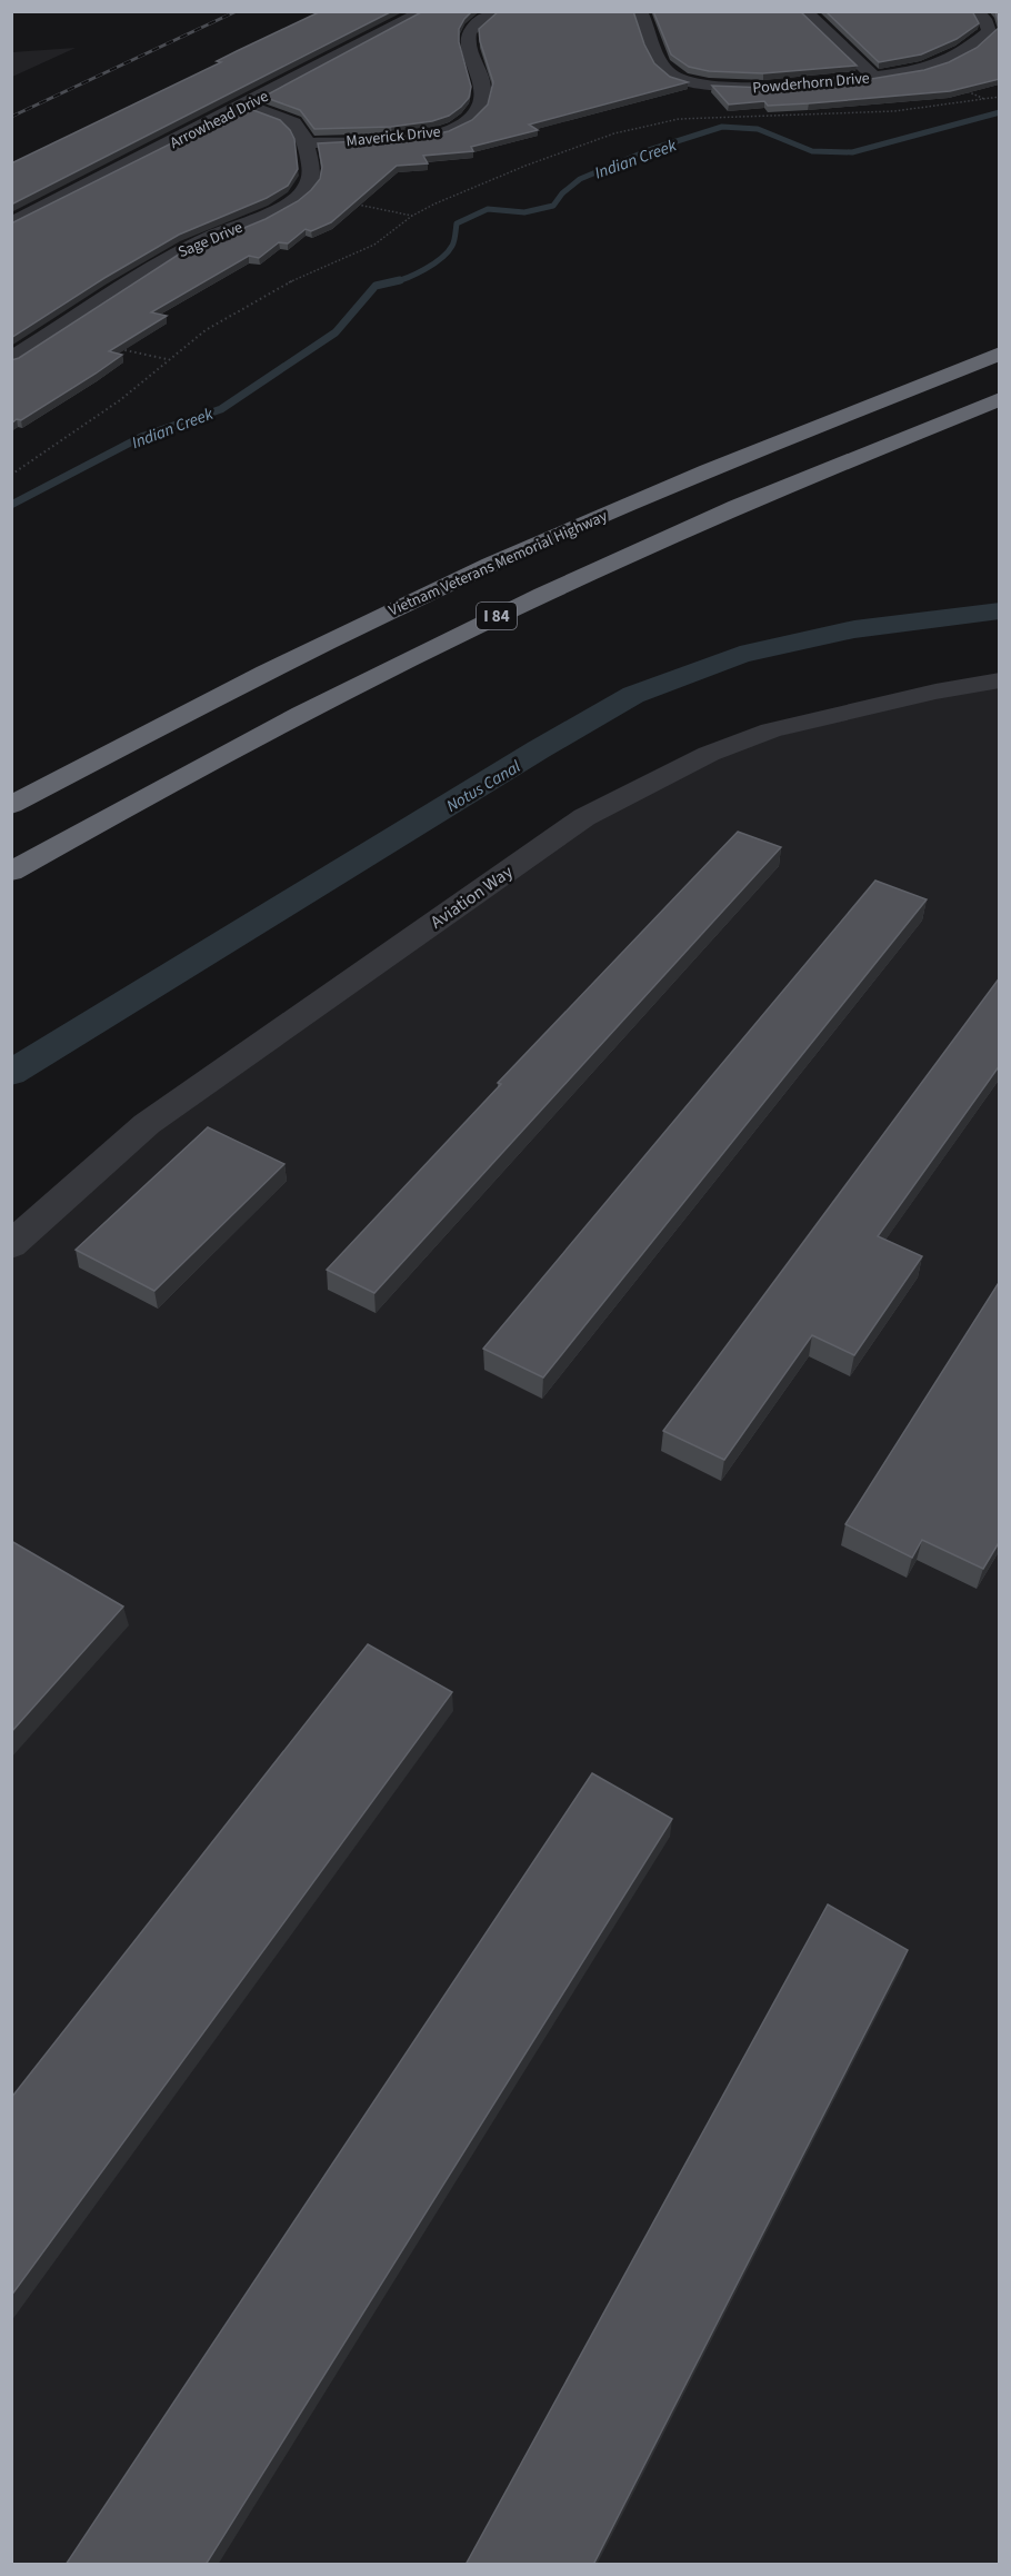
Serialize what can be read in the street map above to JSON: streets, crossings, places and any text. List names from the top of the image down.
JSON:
{
  "streets": {
    "highway": ["Vietnam Veterans Memorial Highway", "I 84"],
    "street": [
      "Powderhorn Drive",
      "Arrowhead Drive",
      "Maverick Drive",
      "Sage Drive",
      "Aviation Way"
    ]
  },
  "water": ["Indian Creek", "Notus Canal"]
}
